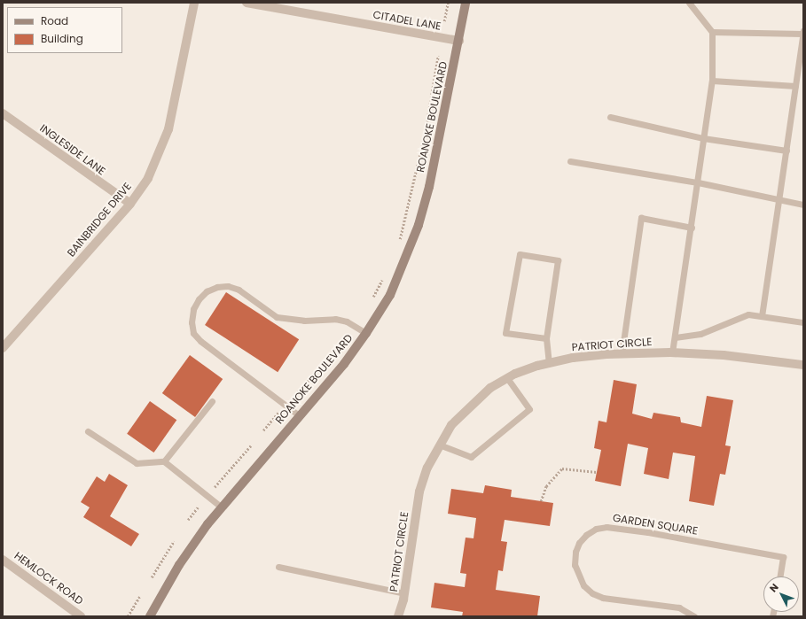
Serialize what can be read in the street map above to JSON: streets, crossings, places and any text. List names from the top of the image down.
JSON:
{
  "streets": {
    "main road": ["ROANOKE BOULEVARD"],
    "street": [
      "CITADEL LANE",
      "INGLESIDE LANE",
      "BAINBRIDGE DRIVE",
      "PATRIOT CIRCLE",
      "HEMLOCK ROAD"
    ],
    "lane": ["GARDEN SQUARE"]
  },
  "crossings": [
    ["CITADEL LANE", "ROANOKE BOULEVARD"],
    ["INGLESIDE LANE", "BAINBRIDGE DRIVE"]
  ],
  "legend": ["Road", "Building"],
  "north": "top left"
}
